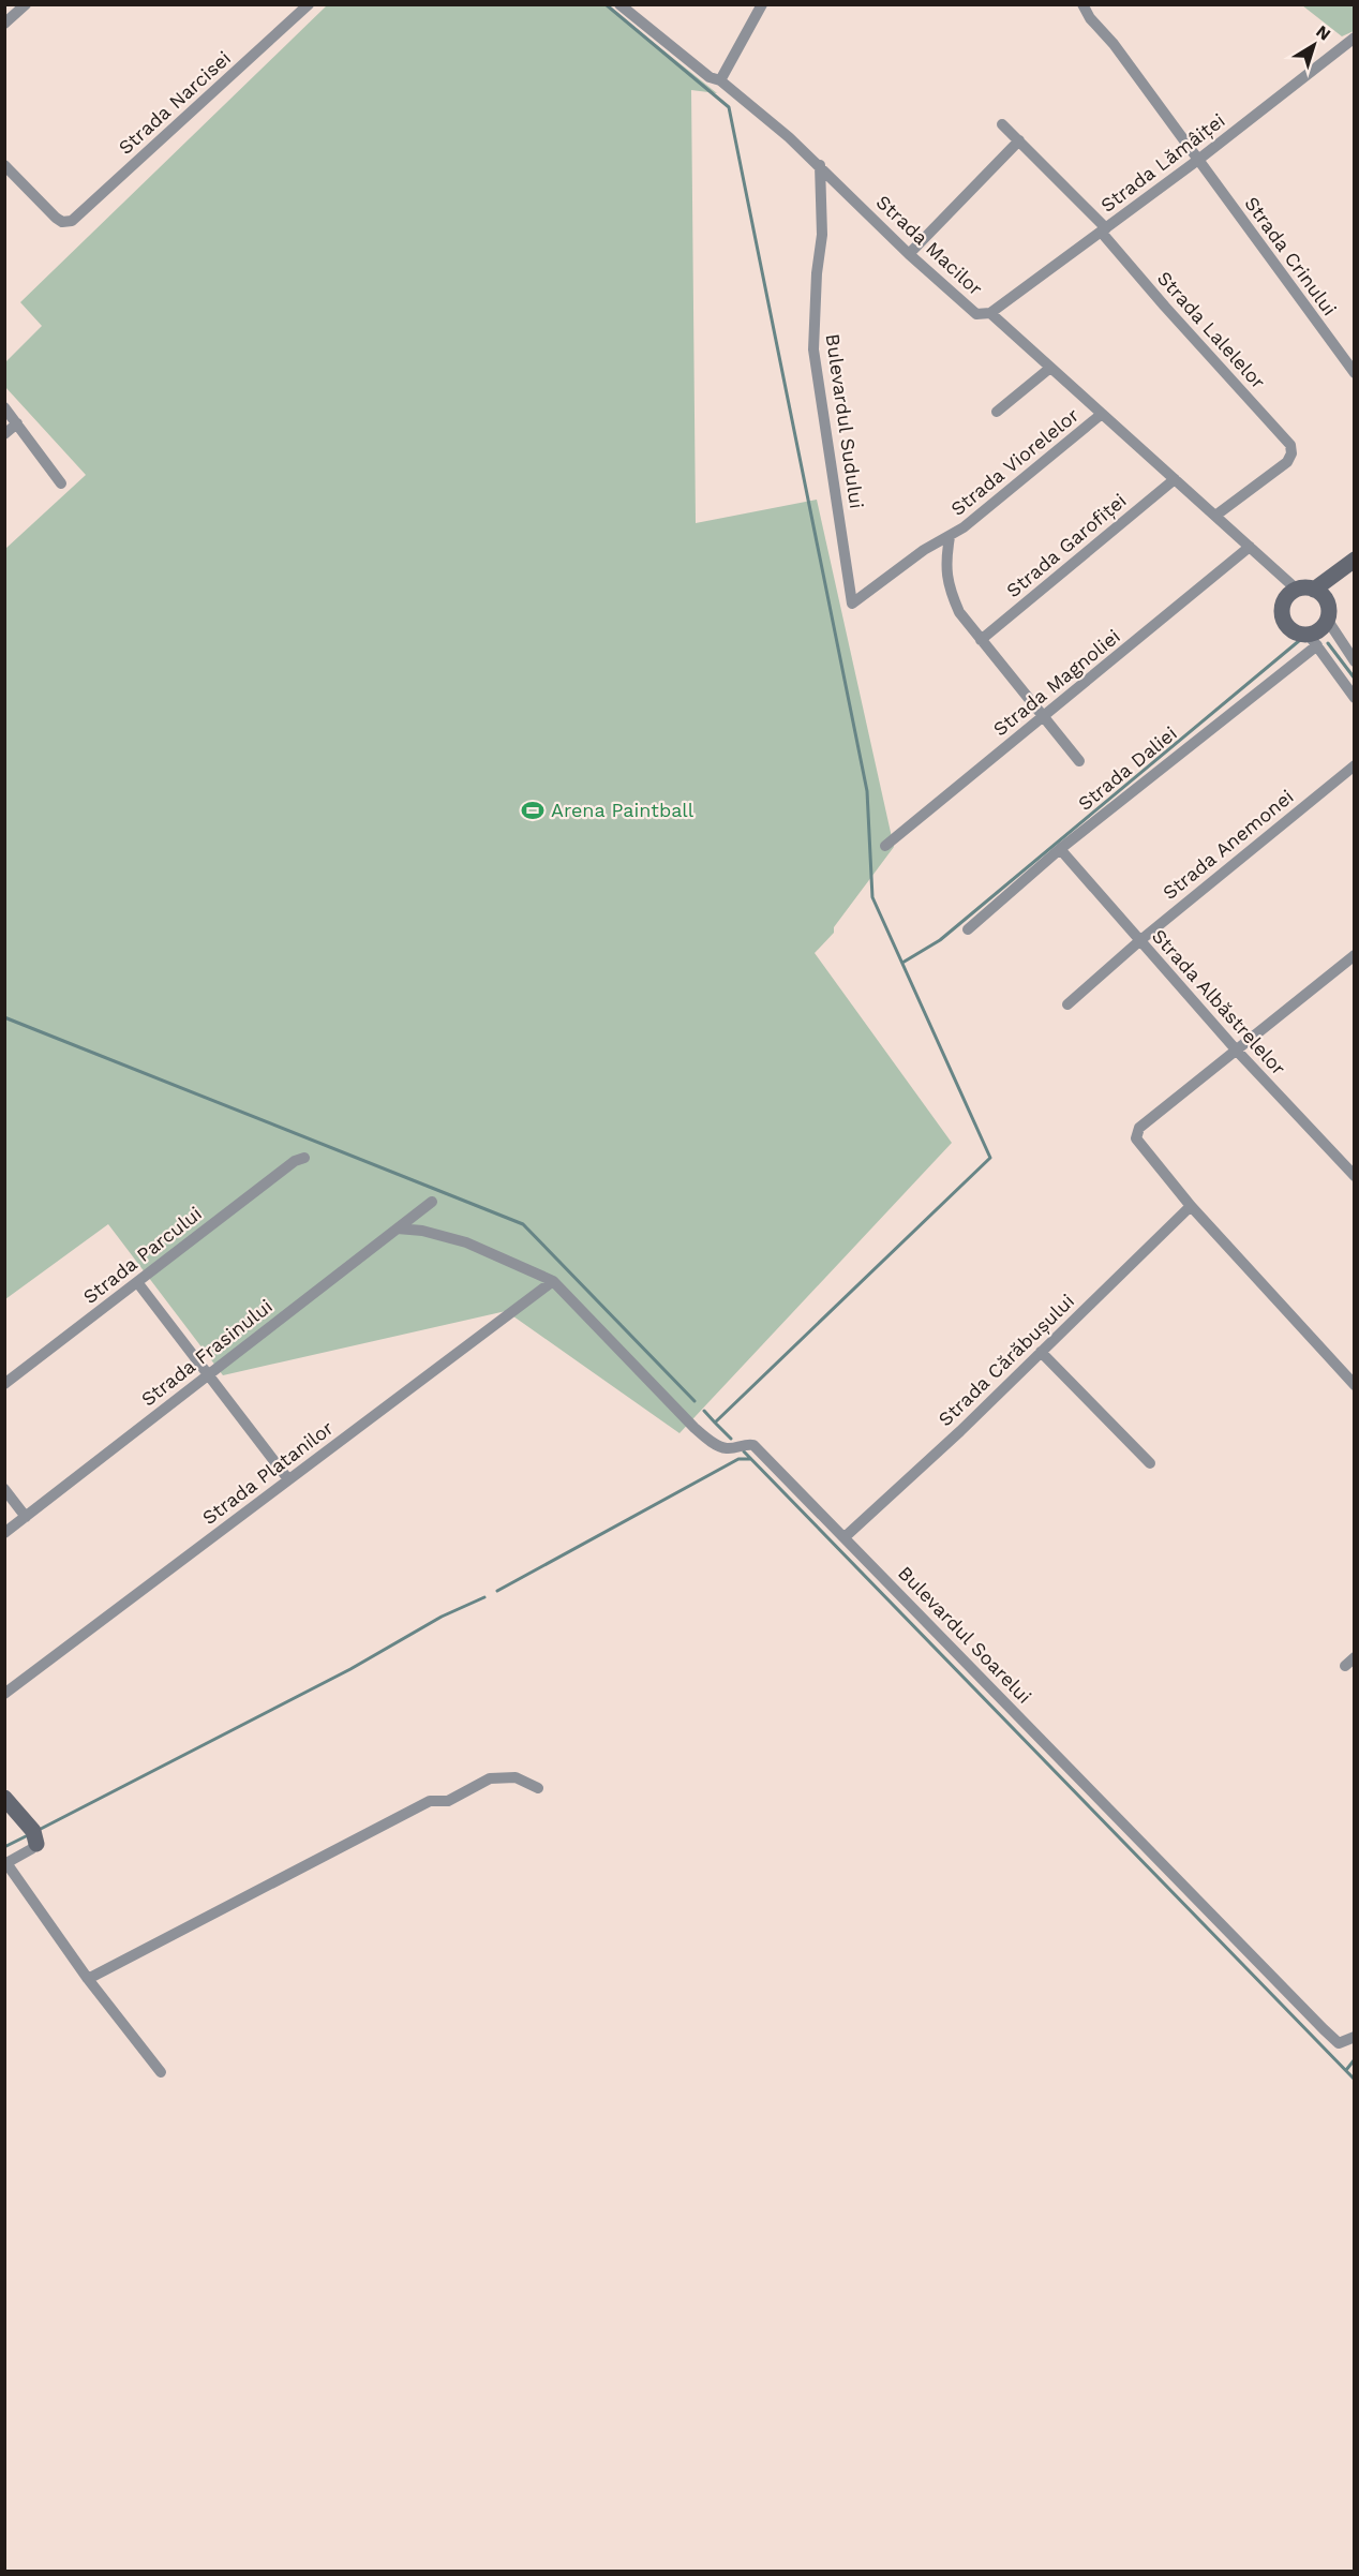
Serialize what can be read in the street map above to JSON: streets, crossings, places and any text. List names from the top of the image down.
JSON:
{
  "streets": {
    "street": [
      "Strada Narcisei",
      "Strada Lămâiței",
      "Strada Macilor",
      "Strada Crinului",
      "Strada Lalelelor",
      "Bulevardul Sudului",
      "Strada Viorelelor",
      "Strada Garofiței",
      "Strada Magnoliei",
      "Strada Daliei",
      "Strada Anemonei",
      "Strada Albăstrelelor",
      "Strada Parcului",
      "Strada Frasinului",
      "Strada Cărăbușului",
      "Strada Platanilor",
      "Bulevardul Soarelui"
    ]
  },
  "crossings": [
    ["Strada Lămâiței", "Strada Macilor"],
    ["Strada Lămâiței", "Strada Crinului"],
    ["Strada Lămâiței", "Strada Lalelelor"],
    ["Strada Macilor", "Strada Lalelelor"],
    ["Strada Macilor", "Bulevardul Sudului"],
    ["Strada Macilor", "Strada Viorelelor"],
    ["Strada Macilor", "Strada Garofiței"],
    ["Strada Macilor", "Strada Magnoliei"],
    ["Strada Macilor", "Strada Daliei"],
    ["Bulevardul Sudului", "Strada Viorelelor"],
    ["Strada Daliei", "Strada Albăstrelelor"],
    ["Strada Anemonei", "Strada Albăstrelelor"],
    ["Strada Cărăbușului", "Bulevardul Soarelui"],
    ["Strada Platanilor", "Bulevardul Soarelui"]
  ],
  "places": {
    "sports": ["Arena Paintball"]
  },
  "north": "top right"
}
